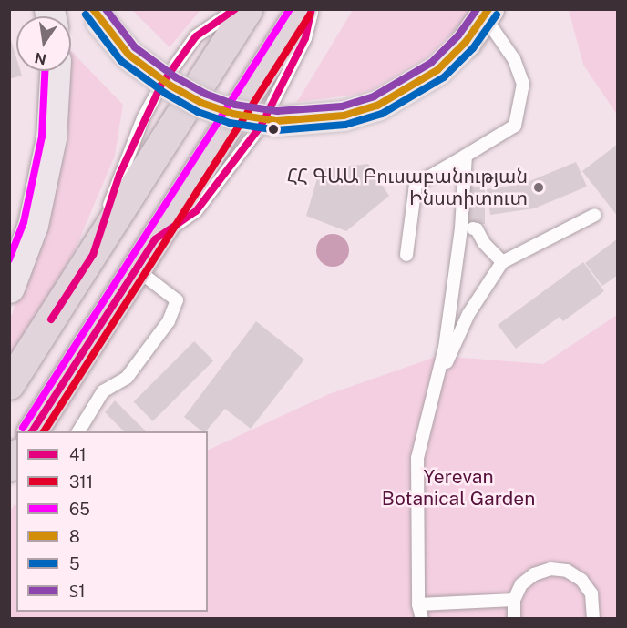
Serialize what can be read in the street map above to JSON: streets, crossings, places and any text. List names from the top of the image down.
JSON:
{
  "parks": ["Yerevan Botanical Garden"],
  "places": ["ՀՀ ԳԱԱ Բուսաբանության Ինստիտուտ"],
  "lines": [
    "transit line 41",
    "transit line 65",
    "transit line 8",
    "transit line Տ1",
    "transit line 311",
    "transit line 5"
  ],
  "legend": [
    "41",
    "311",
    "65",
    "8",
    "5",
    "Տ1"
  ],
  "north": "bottom"
}
